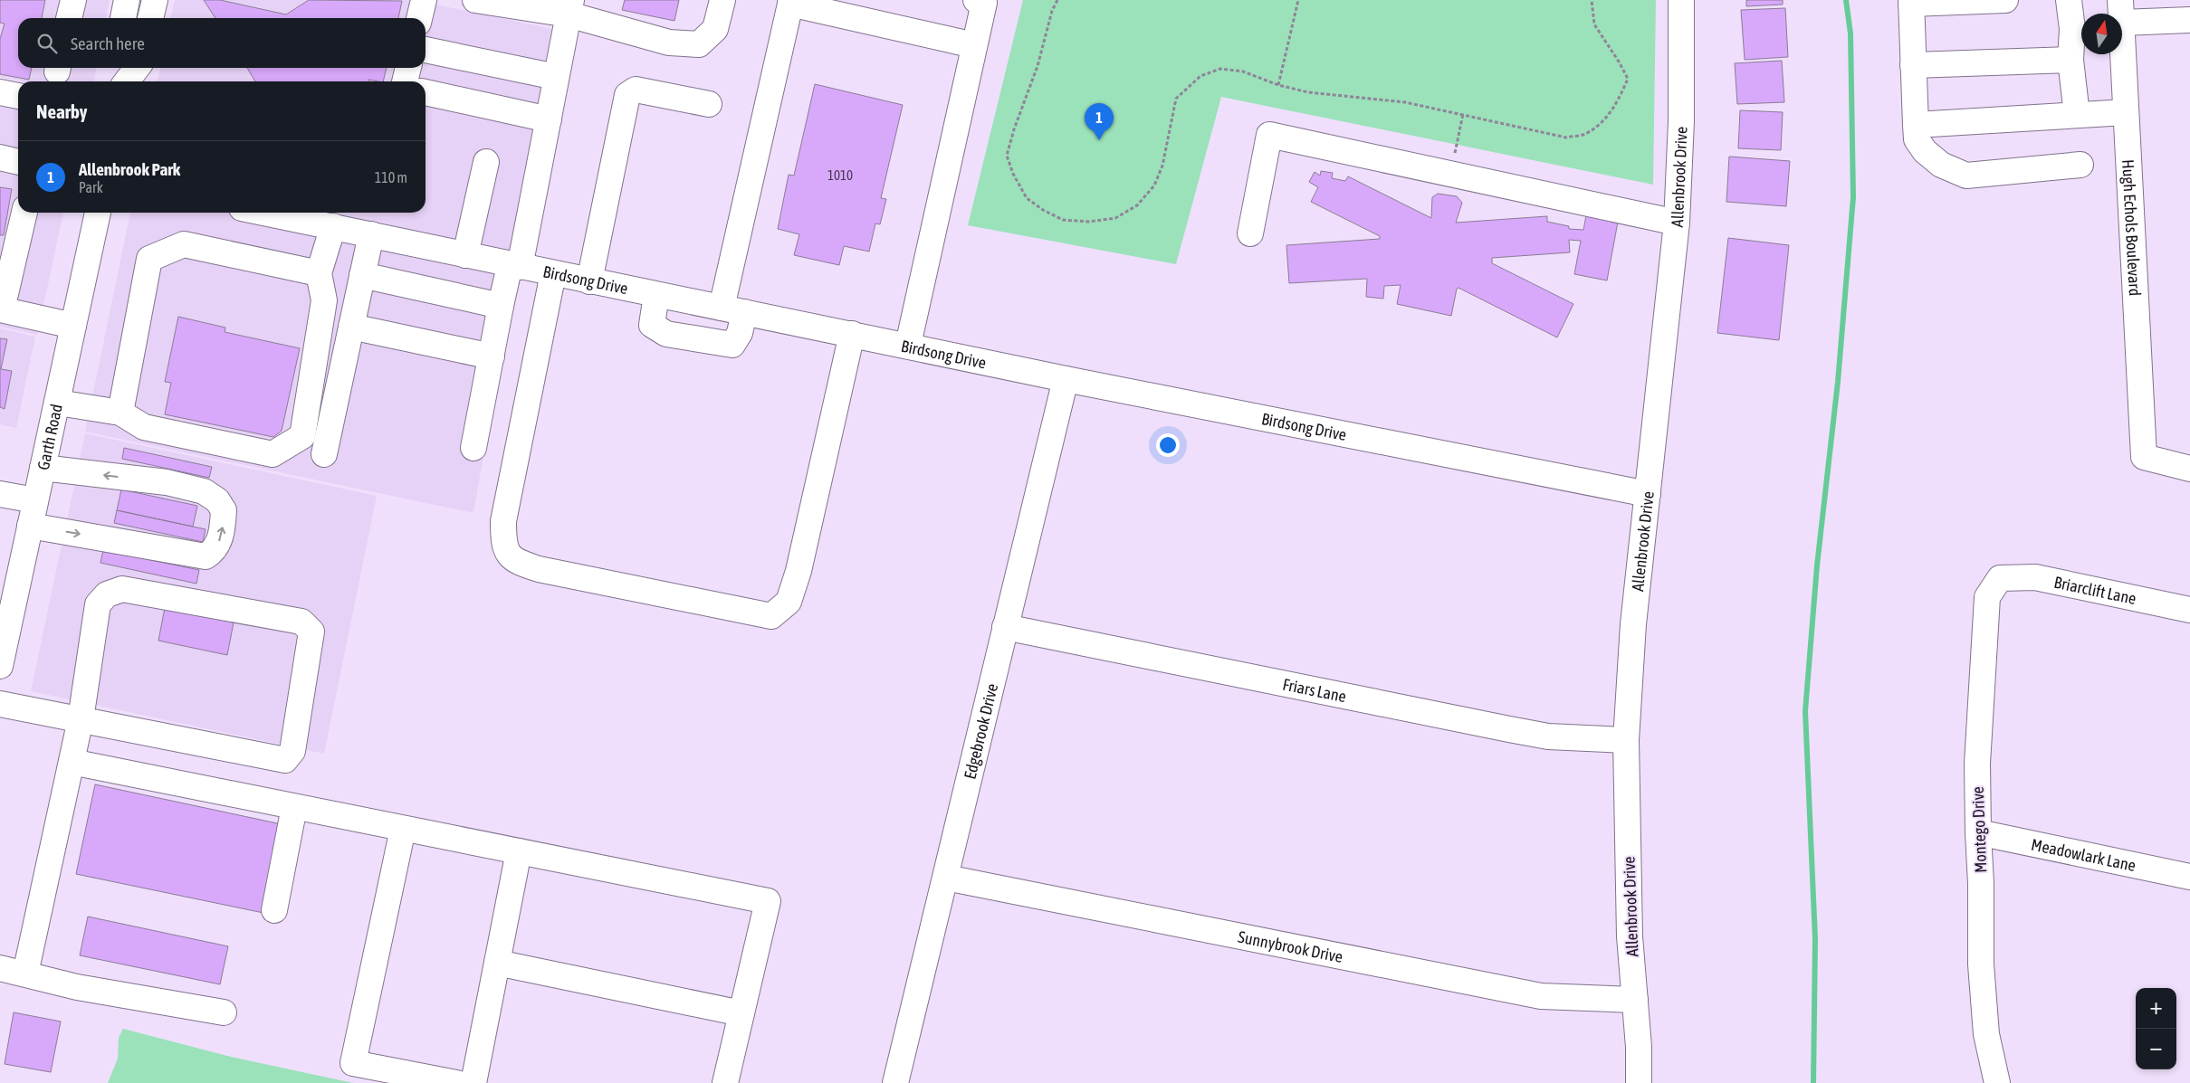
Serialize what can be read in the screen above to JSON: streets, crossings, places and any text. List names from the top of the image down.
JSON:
{
  "streets": {
    "street": [
      "Allenbrook Drive",
      "Hugh Echols Boulevard",
      "Birdsong Drive",
      "Garth Road",
      "Briarclift Lane",
      "Friars Lane",
      "Edgebrook Drive",
      "Montego Drive",
      "Meadowlark Lane",
      "Sunnybrook Drive"
    ]
  },
  "crossings": [
    ["Allenbrook Drive", "Birdsong Drive"],
    ["Allenbrook Drive", "Friars Lane"],
    ["Allenbrook Drive", "Sunnybrook Drive"],
    ["Birdsong Drive", "Edgebrook Drive"],
    ["Briarclift Lane", "Montego Drive"],
    ["Friars Lane", "Edgebrook Drive"],
    ["Edgebrook Drive", "Sunnybrook Drive"],
    ["Montego Drive", "Meadowlark Lane"]
  ],
  "house_numbers": ["1010"],
  "north": "top",
  "page": {
    "search": "Search here",
    "heading": "Nearby",
    "pins": "1",
    "list": [
      {
        "mark": "1",
        "name": "Allenbrook Park",
        "note": "Park",
        "value": "110 m"
      }
    ],
    "map_buttons": ["+", "−"]
  }
}
